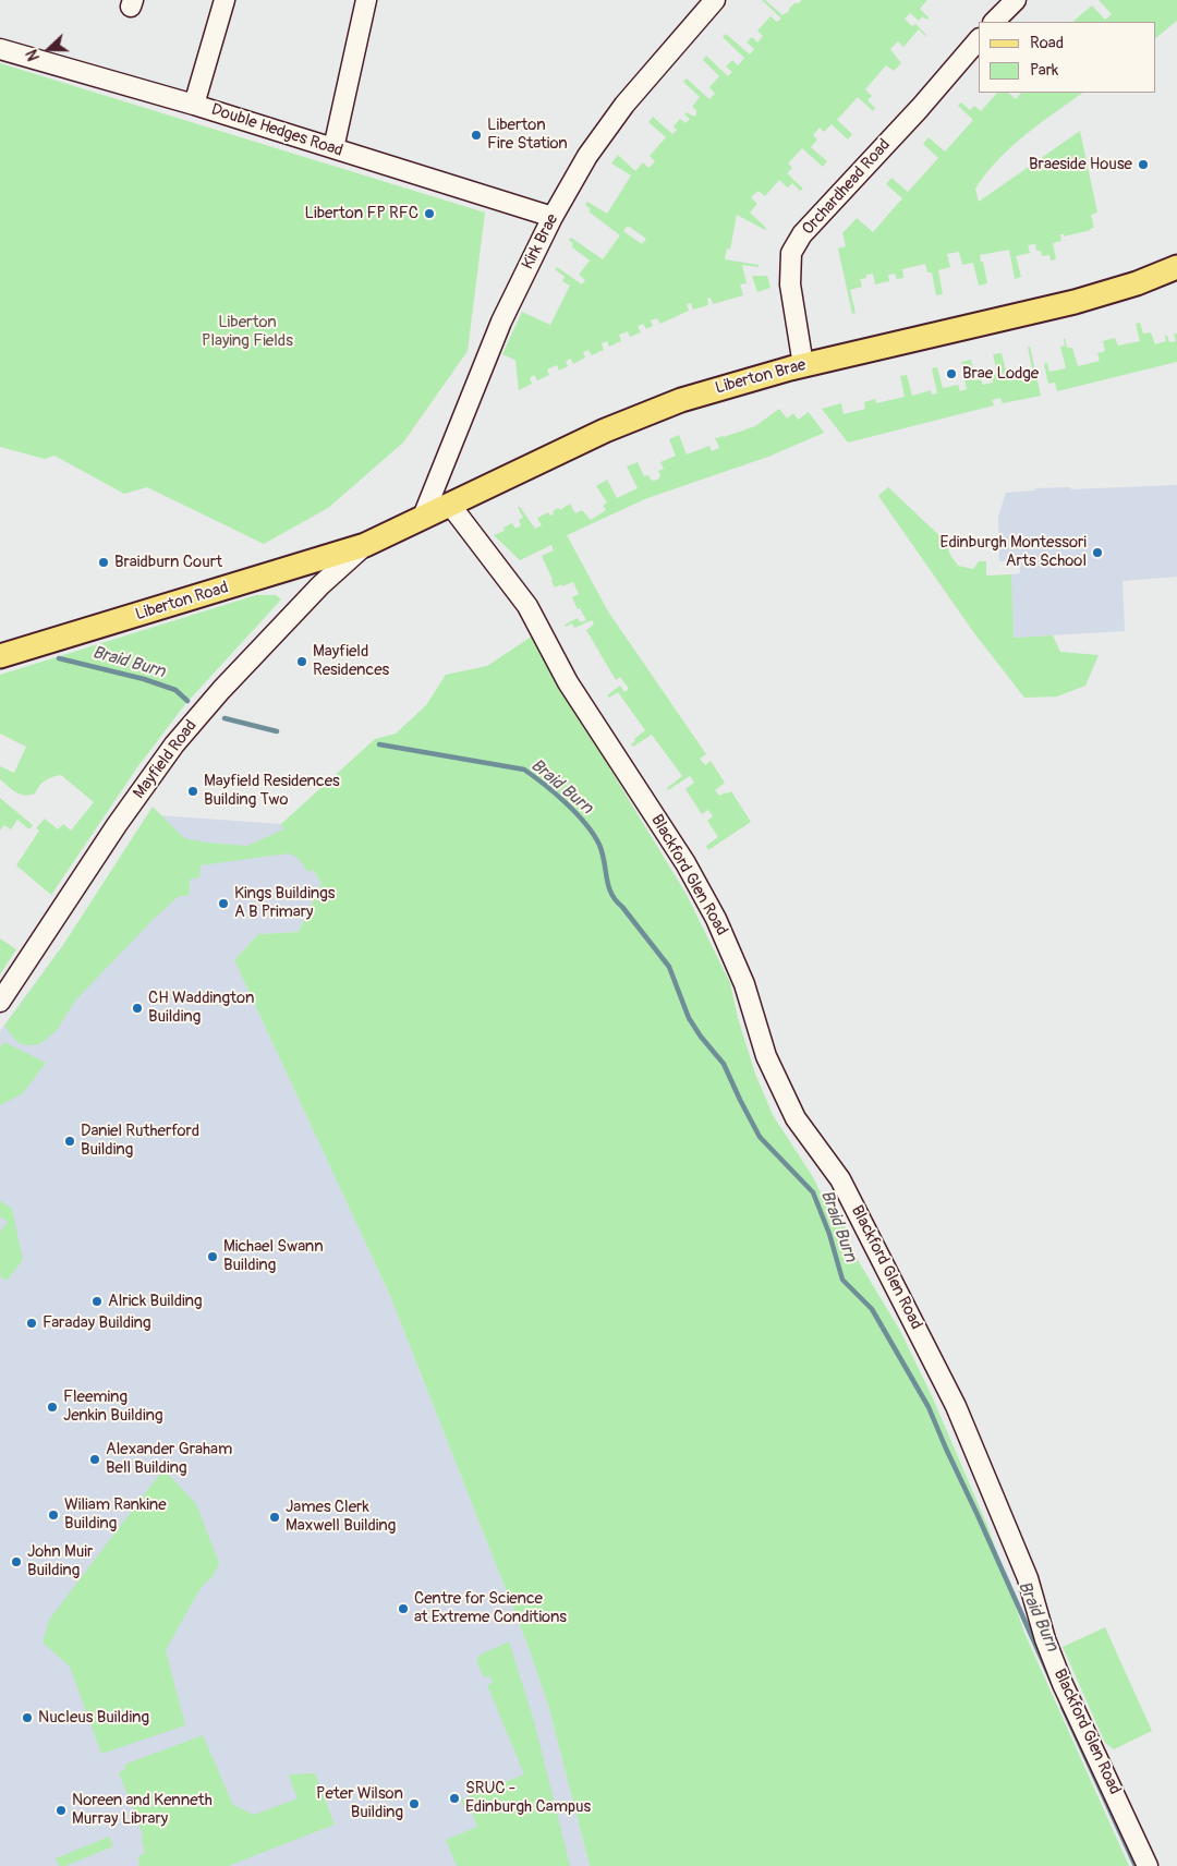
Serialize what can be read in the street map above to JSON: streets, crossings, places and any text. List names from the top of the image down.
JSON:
{
  "streets": {
    "main road": ["Liberton Brae", "Liberton Road"],
    "street": [
      "Double Hedges Road",
      "Orchardhead Road",
      "Kirk Brae",
      "Mayfield Road",
      "Blackford Glen Road"
    ]
  },
  "crossings": [
    ["Double Hedges Road", "Kirk Brae"],
    ["Orchardhead Road", "Liberton Brae"],
    ["Kirk Brae", "Liberton Brae"],
    ["Liberton Brae", "Liberton Road"],
    ["Liberton Brae", "Mayfield Road"],
    ["Liberton Brae", "Blackford Glen Road"],
    ["Liberton Road", "Mayfield Road"]
  ],
  "water": ["Braid Burn"],
  "parks": ["Liberton Playing Fields"],
  "places": [
    "Liberton Fire Station",
    "Braeside House",
    "Liberton FP RFC",
    "Brae Lodge",
    "Edinburgh Montessori Arts School",
    "Braidburn Court",
    "Mayfield Residences",
    "Mayfield Residences Building Two",
    "Kings Buildings A B Primary",
    "CH Waddington Building",
    "Daniel Rutherford Building",
    "Michael Swann Building",
    "Alrick Building",
    "Faraday Building",
    "Fleeming Jenkin Building",
    "Alexander Graham Bell Building",
    "Wiliam Rankine Building",
    "James Clerk Maxwell Building",
    "John Muir Building",
    "Centre for Science at Extreme Conditions",
    "Nucleus Building",
    "SRUC - Edinburgh Campus",
    "Peter Wilson Building",
    "Noreen and Kenneth Murray Library"
  ],
  "legend": ["Road", "Park"],
  "north": "left"
}
